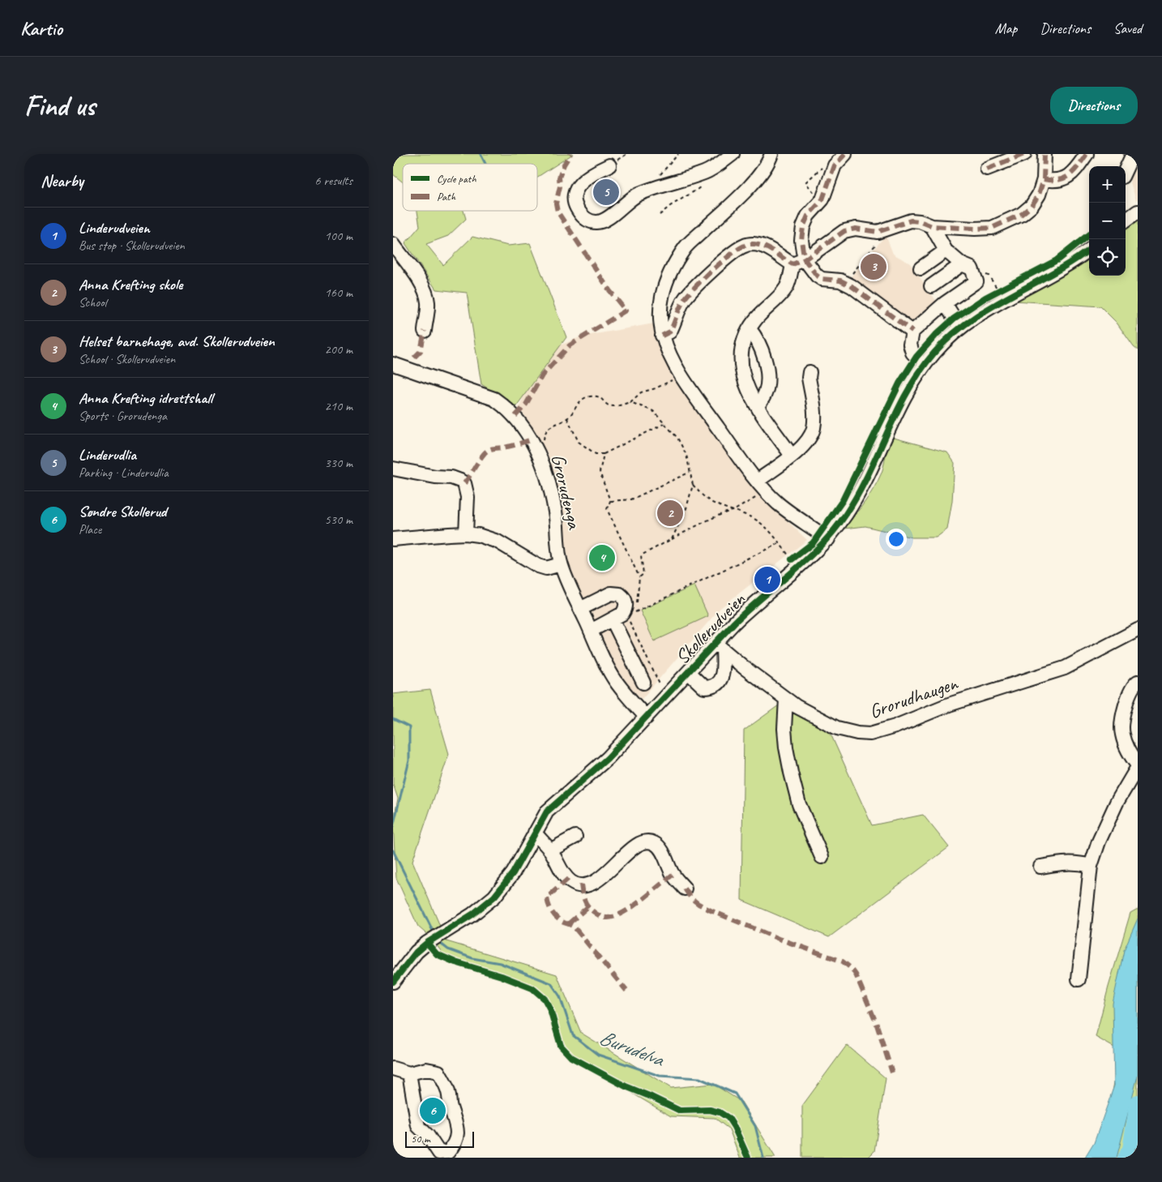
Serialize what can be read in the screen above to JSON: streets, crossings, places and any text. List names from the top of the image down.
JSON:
{
  "streets": {
    "street": ["Grorudenga", "Skollerudveien", "Grorudhaugen"]
  },
  "crossings": [
    ["Grorudenga", "Skollerudveien"],
    ["Skollerudveien", "Grorudhaugen"]
  ],
  "water": ["Burudelva"],
  "legend": ["Cycle path", "Path"],
  "scale_bar": "50 m",
  "page": {
    "header": "Kartio",
    "nav": ["Map", "Directions", "Saved"],
    "buttons": "Directions",
    "title": "Find us",
    "heading": ["Nearby", "6 results"],
    "map_buttons": ["+", "−"],
    "pins": [
      "5",
      "3",
      "2",
      "4",
      "1",
      "6"
    ],
    "list": [
      {
        "mark": "1",
        "name": "Linderudveien",
        "note": "Bus stop · Skollerudveien",
        "value": "100 m"
      },
      {
        "mark": "2",
        "name": "Anna Krefting skole",
        "note": "School",
        "value": "160 m"
      },
      {
        "mark": "3",
        "name": "Helset barnehage, avd. Skollerudveien",
        "note": "School · Skollerudveien",
        "value": "200 m"
      },
      {
        "mark": "4",
        "name": "Anna Krefting idrettshall",
        "note": "Sports · Grorudenga",
        "value": "210 m"
      },
      {
        "mark": "5",
        "name": "Linderudlia",
        "note": "Parking · Linderudlia",
        "value": "330 m"
      },
      {
        "mark": "6",
        "name": "Søndre Skollerud",
        "note": "Place",
        "value": "530 m"
      }
    ],
    "scale": "50 m"
  }
}
